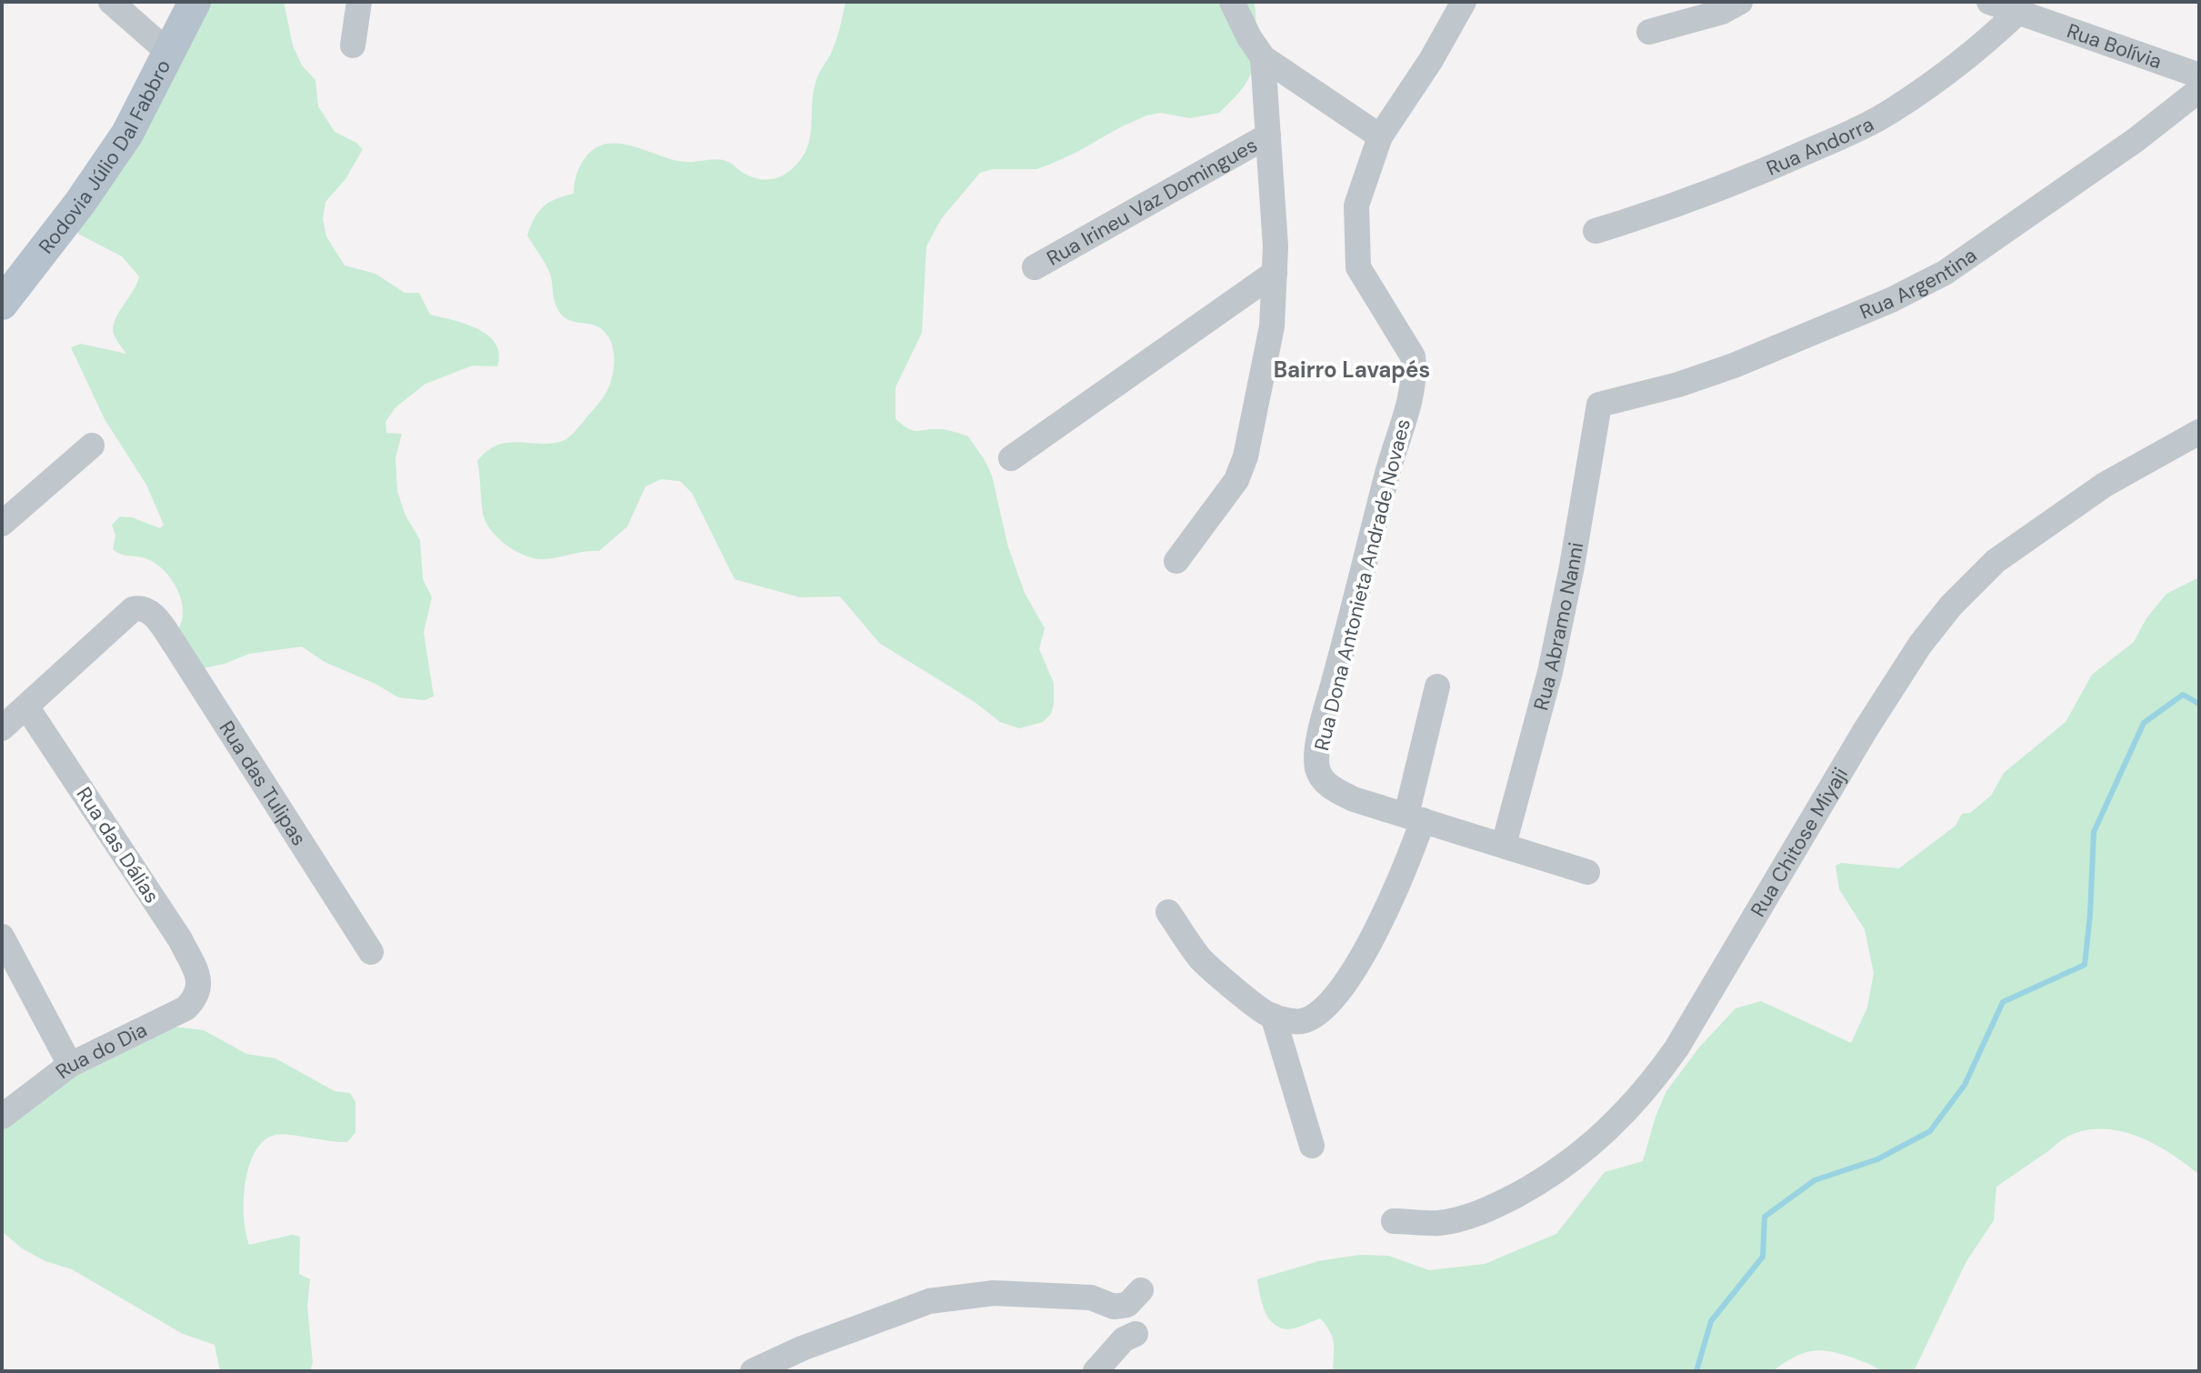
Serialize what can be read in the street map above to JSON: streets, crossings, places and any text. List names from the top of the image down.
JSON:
{
  "streets": {
    "main road": ["Rodovia Júlio Dal Fabbro"],
    "street": [
      "Rua Bolívia",
      "Rua Andorra",
      "Rua Irineu Vaz Domingues",
      "Rua Argentina",
      "Rua Dona Antonieta Andrade Novaes",
      "Rua Abramo Nanni",
      "Rua das Tulipas",
      "Rua Chitose Miyaji",
      "Rua das Dálias",
      "Rua do Dia"
    ]
  },
  "crossings": [
    ["Rua Bolívia", "Rua Andorra"],
    ["Rua Argentina", "Rua Abramo Nanni"],
    ["Rua Dona Antonieta Andrade Novaes", "Rua Abramo Nanni"],
    ["Rua das Tulipas", "Rua das Dálias"],
    ["Rua das Dálias", "Rua do Dia"]
  ],
  "districts": ["Bairro Lavapés"]
}
